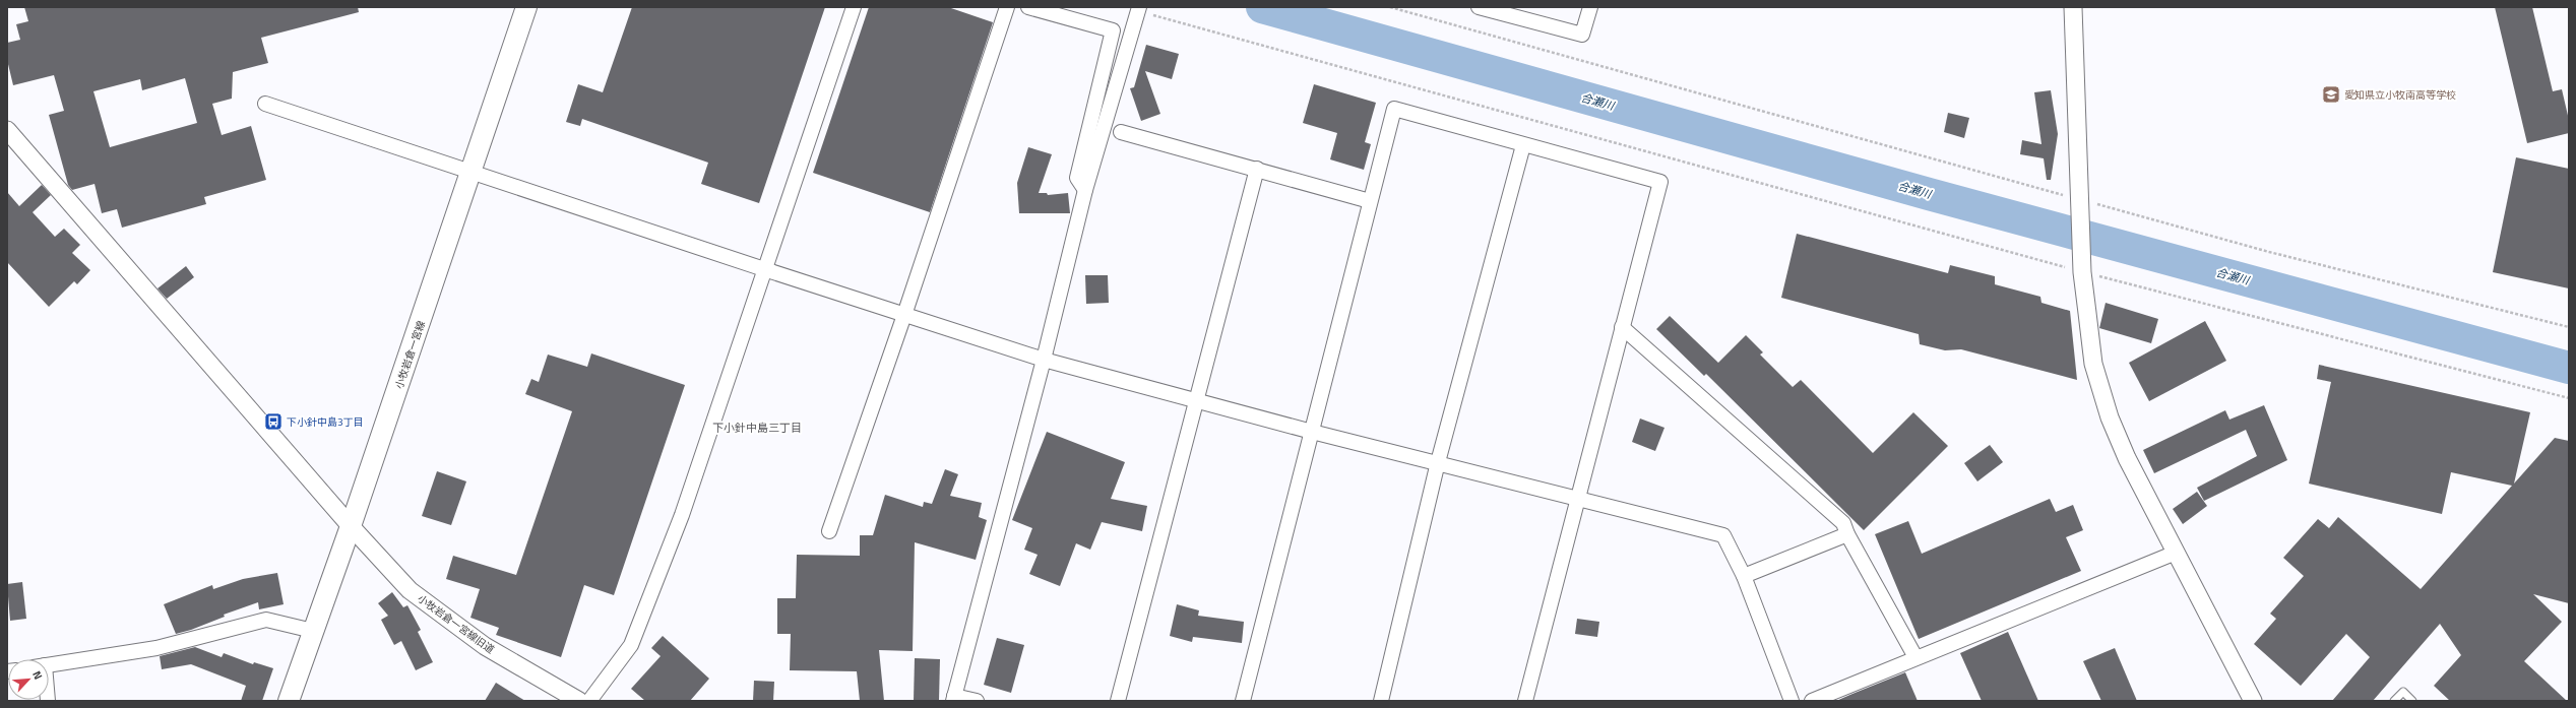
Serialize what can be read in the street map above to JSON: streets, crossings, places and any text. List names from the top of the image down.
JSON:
{
  "streets": {
    "main road": ["小牧岩倉一宮線"],
    "street": ["小牧岩倉一宮線旧道"]
  },
  "crossings": [
    ["小牧岩倉一宮線", "小牧岩倉一宮線旧道"]
  ],
  "districts": ["下小針中島三丁目"],
  "water": ["合瀬川"],
  "places": {
    "school or university": ["愛知県立小牧南高等学校"],
    "bus stop": ["下小針中島3丁目"]
  },
  "north": "top right"
}
